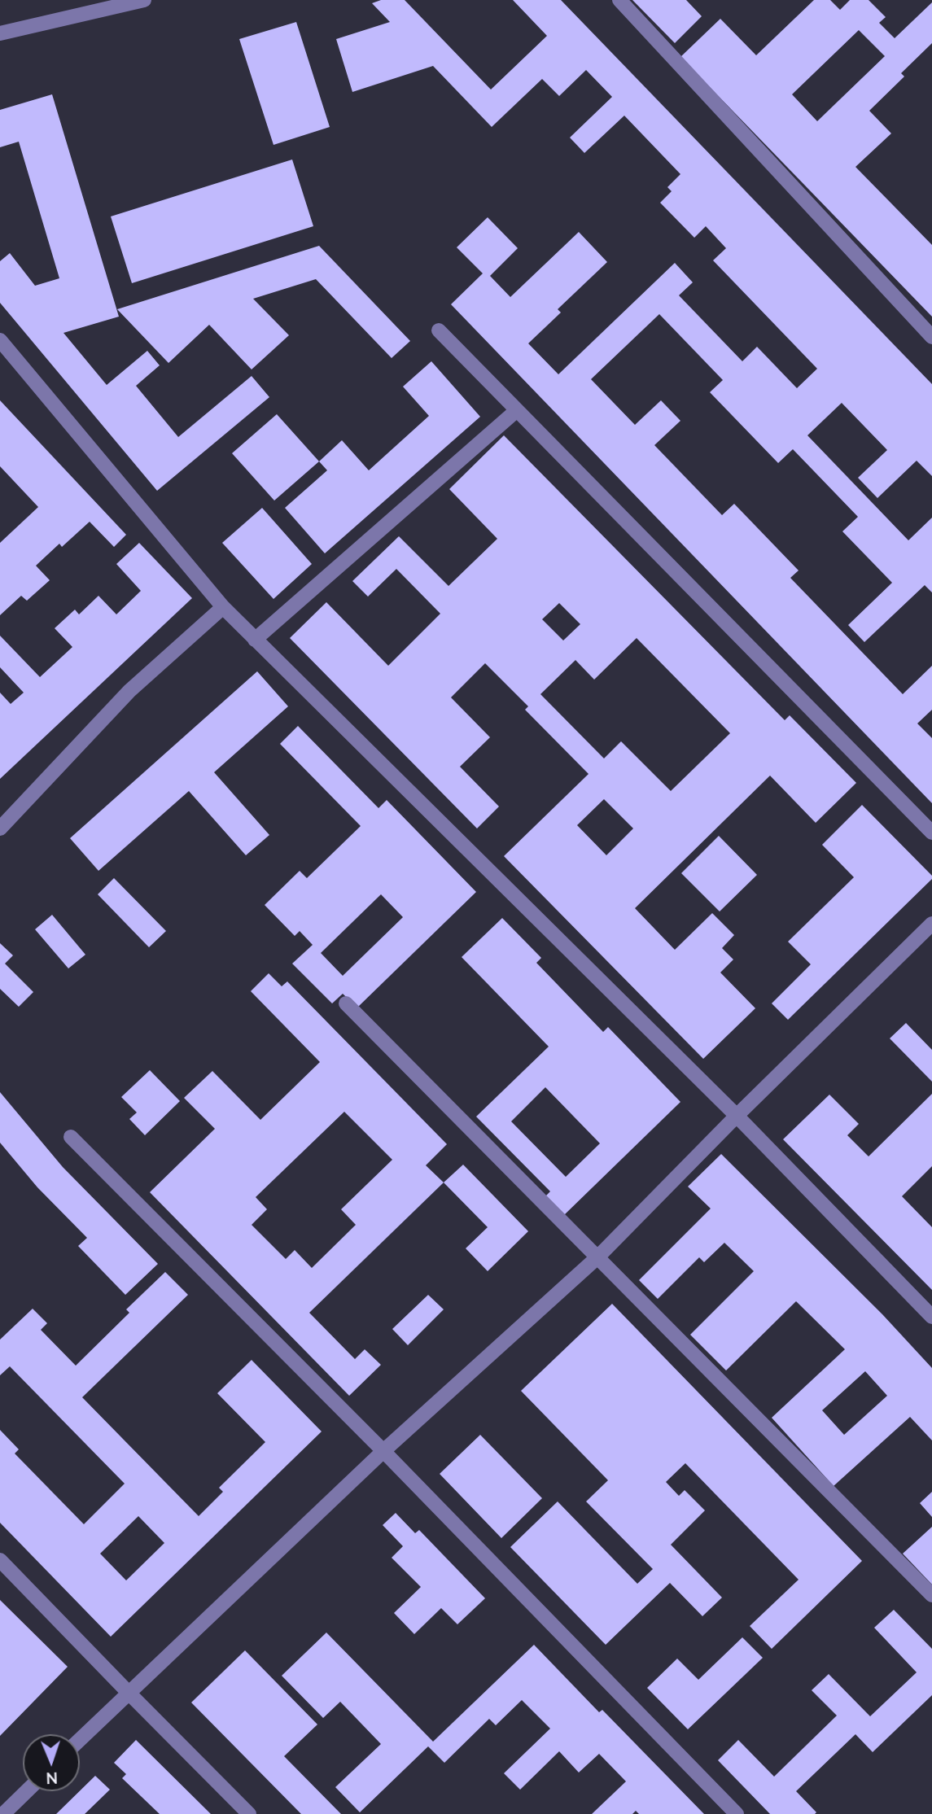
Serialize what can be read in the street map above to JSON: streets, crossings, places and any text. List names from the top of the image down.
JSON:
{
  "north": "bottom"
}
